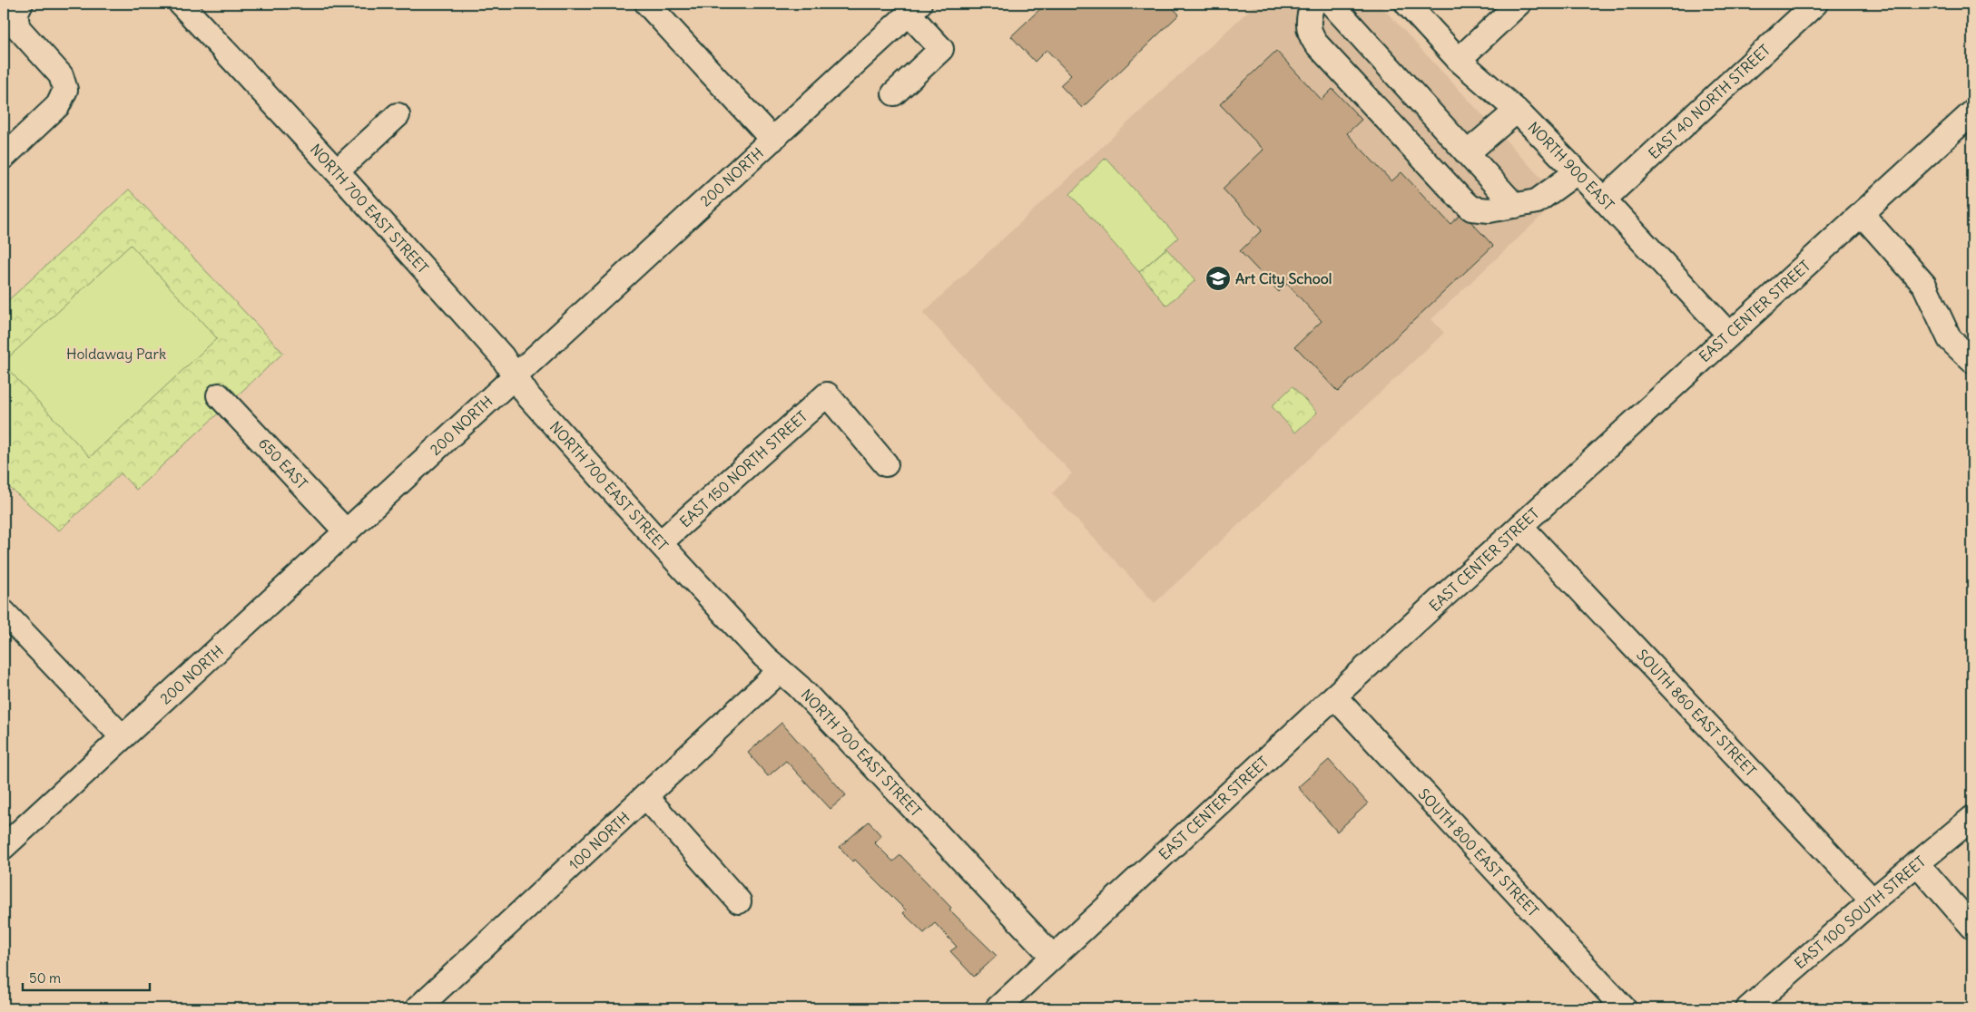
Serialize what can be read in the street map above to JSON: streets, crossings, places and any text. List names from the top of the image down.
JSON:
{
  "streets": {
    "street": [
      "EAST 40 NORTH STREET",
      "NORTH 900 EAST",
      "200 NORTH",
      "NORTH 700 EAST STREET",
      "EAST CENTER STREET",
      "650 EAST",
      "EAST 150 NORTH STREET",
      "SOUTH 860 EAST STREET",
      "100 NORTH",
      "SOUTH 800 EAST STREET",
      "EAST 100 SOUTH STREET"
    ]
  },
  "crossings": [
    ["EAST 40 NORTH STREET", "NORTH 900 EAST"],
    ["NORTH 900 EAST", "EAST CENTER STREET"],
    ["200 NORTH", "NORTH 700 EAST STREET"],
    ["200 NORTH", "650 EAST"],
    ["NORTH 700 EAST STREET", "EAST CENTER STREET"],
    ["NORTH 700 EAST STREET", "EAST 150 NORTH STREET"],
    ["NORTH 700 EAST STREET", "100 NORTH"],
    ["EAST CENTER STREET", "SOUTH 860 EAST STREET"],
    ["EAST CENTER STREET", "SOUTH 800 EAST STREET"],
    ["SOUTH 860 EAST STREET", "EAST 100 SOUTH STREET"]
  ],
  "parks": ["Holdaway Park"],
  "places": {
    "school or university": ["Art City School"]
  },
  "scale_bar": "50 m"
}
